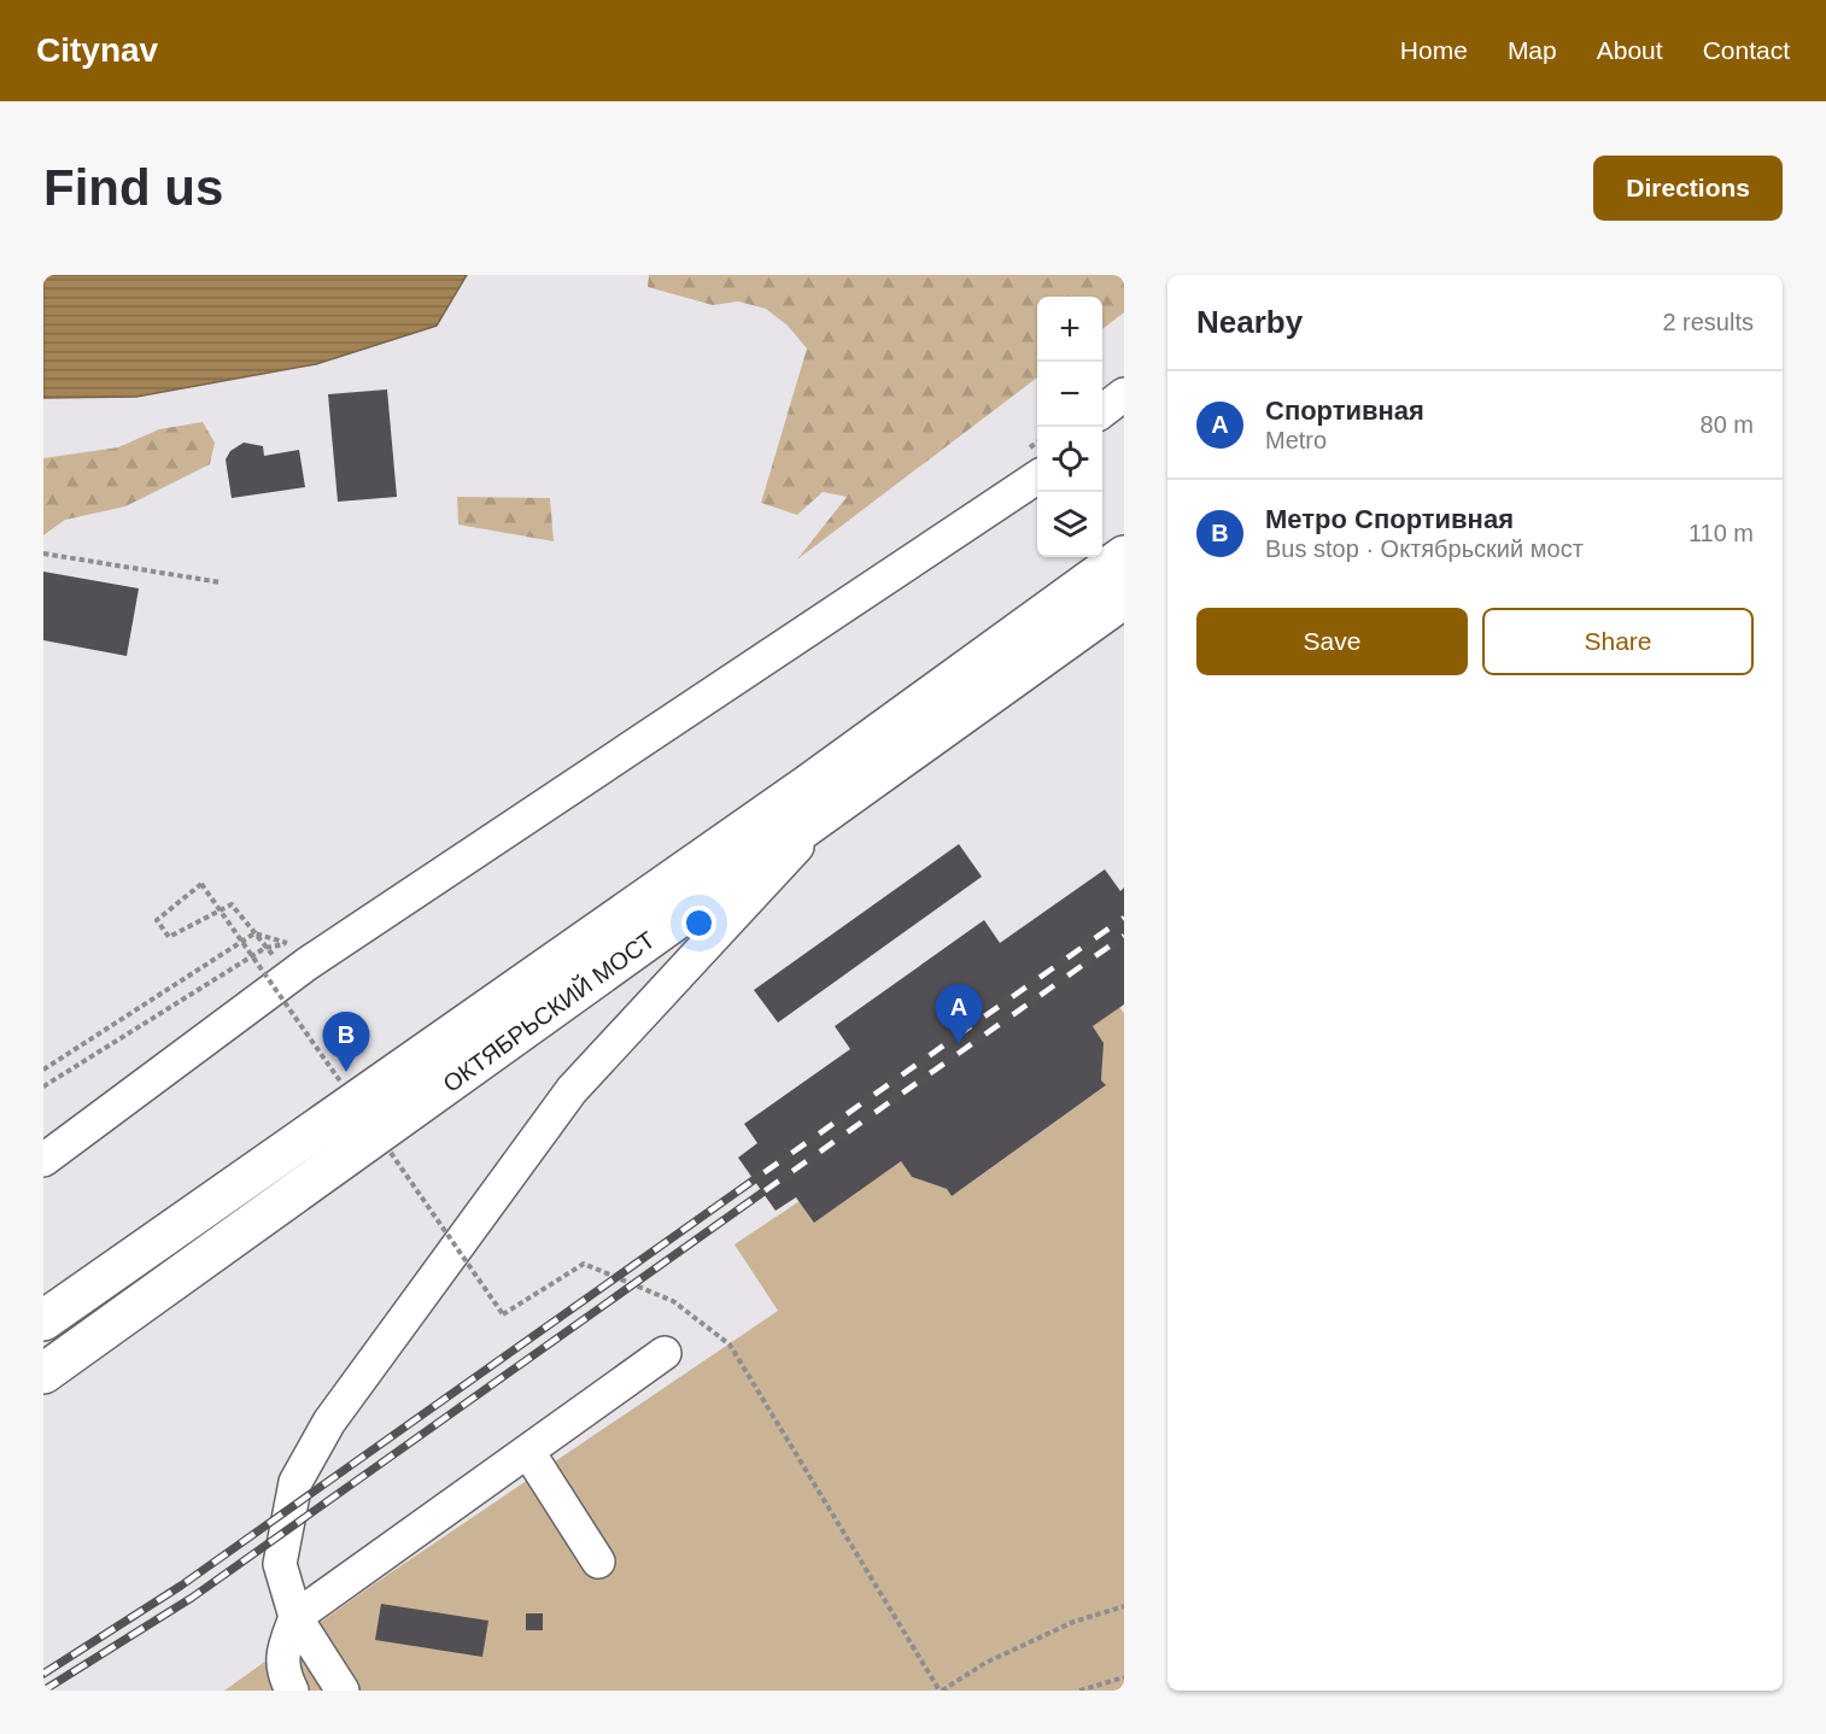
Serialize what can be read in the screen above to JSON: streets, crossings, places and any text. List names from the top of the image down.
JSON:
{
  "streets": {
    "main road": ["ОКТЯБРЬСКИЙ МОСТ"]
  },
  "page": {
    "header": "Citynav",
    "nav": [
      "Home",
      "Map",
      "About",
      "Contact"
    ],
    "buttons": [
      "Directions",
      ["Save", "Share"]
    ],
    "title": "Find us",
    "heading": ["Nearby", "2 results"],
    "map_buttons": ["+", "−"],
    "list": [
      {
        "mark": "A",
        "name": "Спортивная",
        "note": "Metro",
        "value": "80 m"
      },
      {
        "mark": "B",
        "name": "Метро Спортивная",
        "note": "Bus stop · Октябрьский мост",
        "value": "110 m"
      }
    ],
    "pins": ["A", "B"]
  }
}
